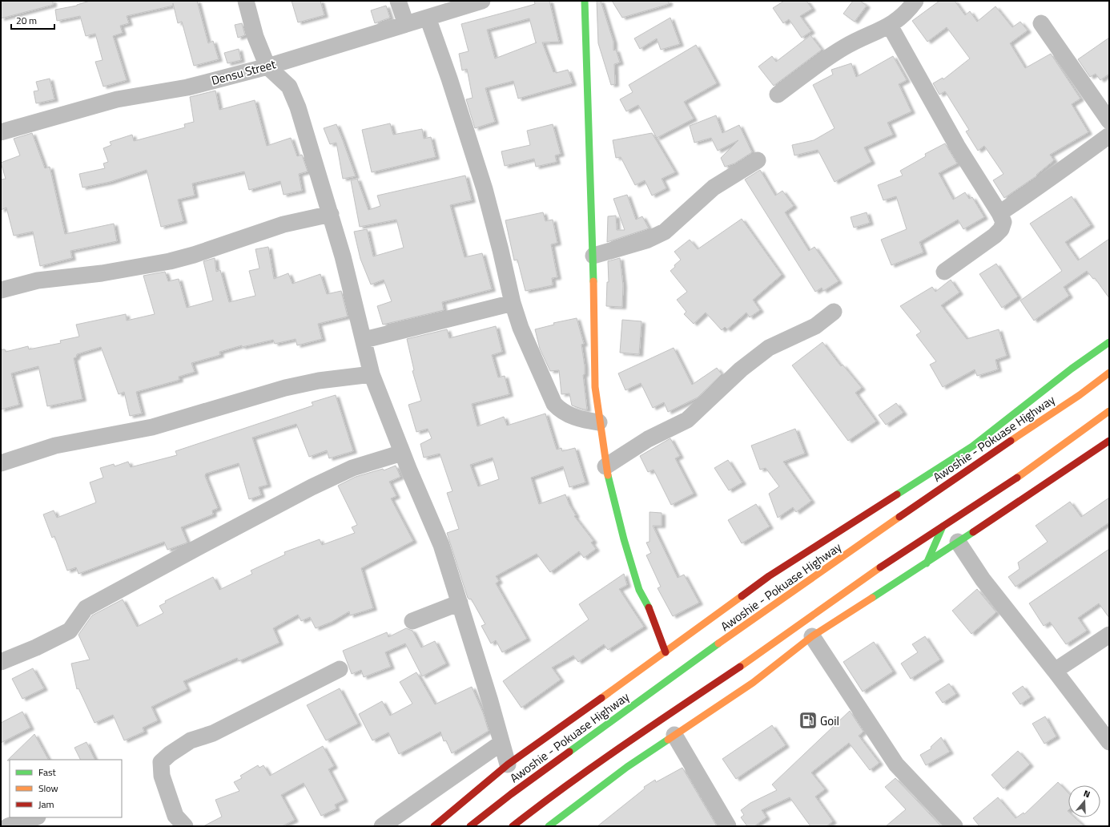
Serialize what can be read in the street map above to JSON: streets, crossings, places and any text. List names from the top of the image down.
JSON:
{
  "streets": {
    "street": ["Densu Street", "Awoshie - Pokuase Highway"]
  },
  "places": {
    "fuel station": ["Goil"]
  },
  "legend": ["Fast", "Slow", "Jam"],
  "scale_bar": "20 m",
  "north": "top"
}
